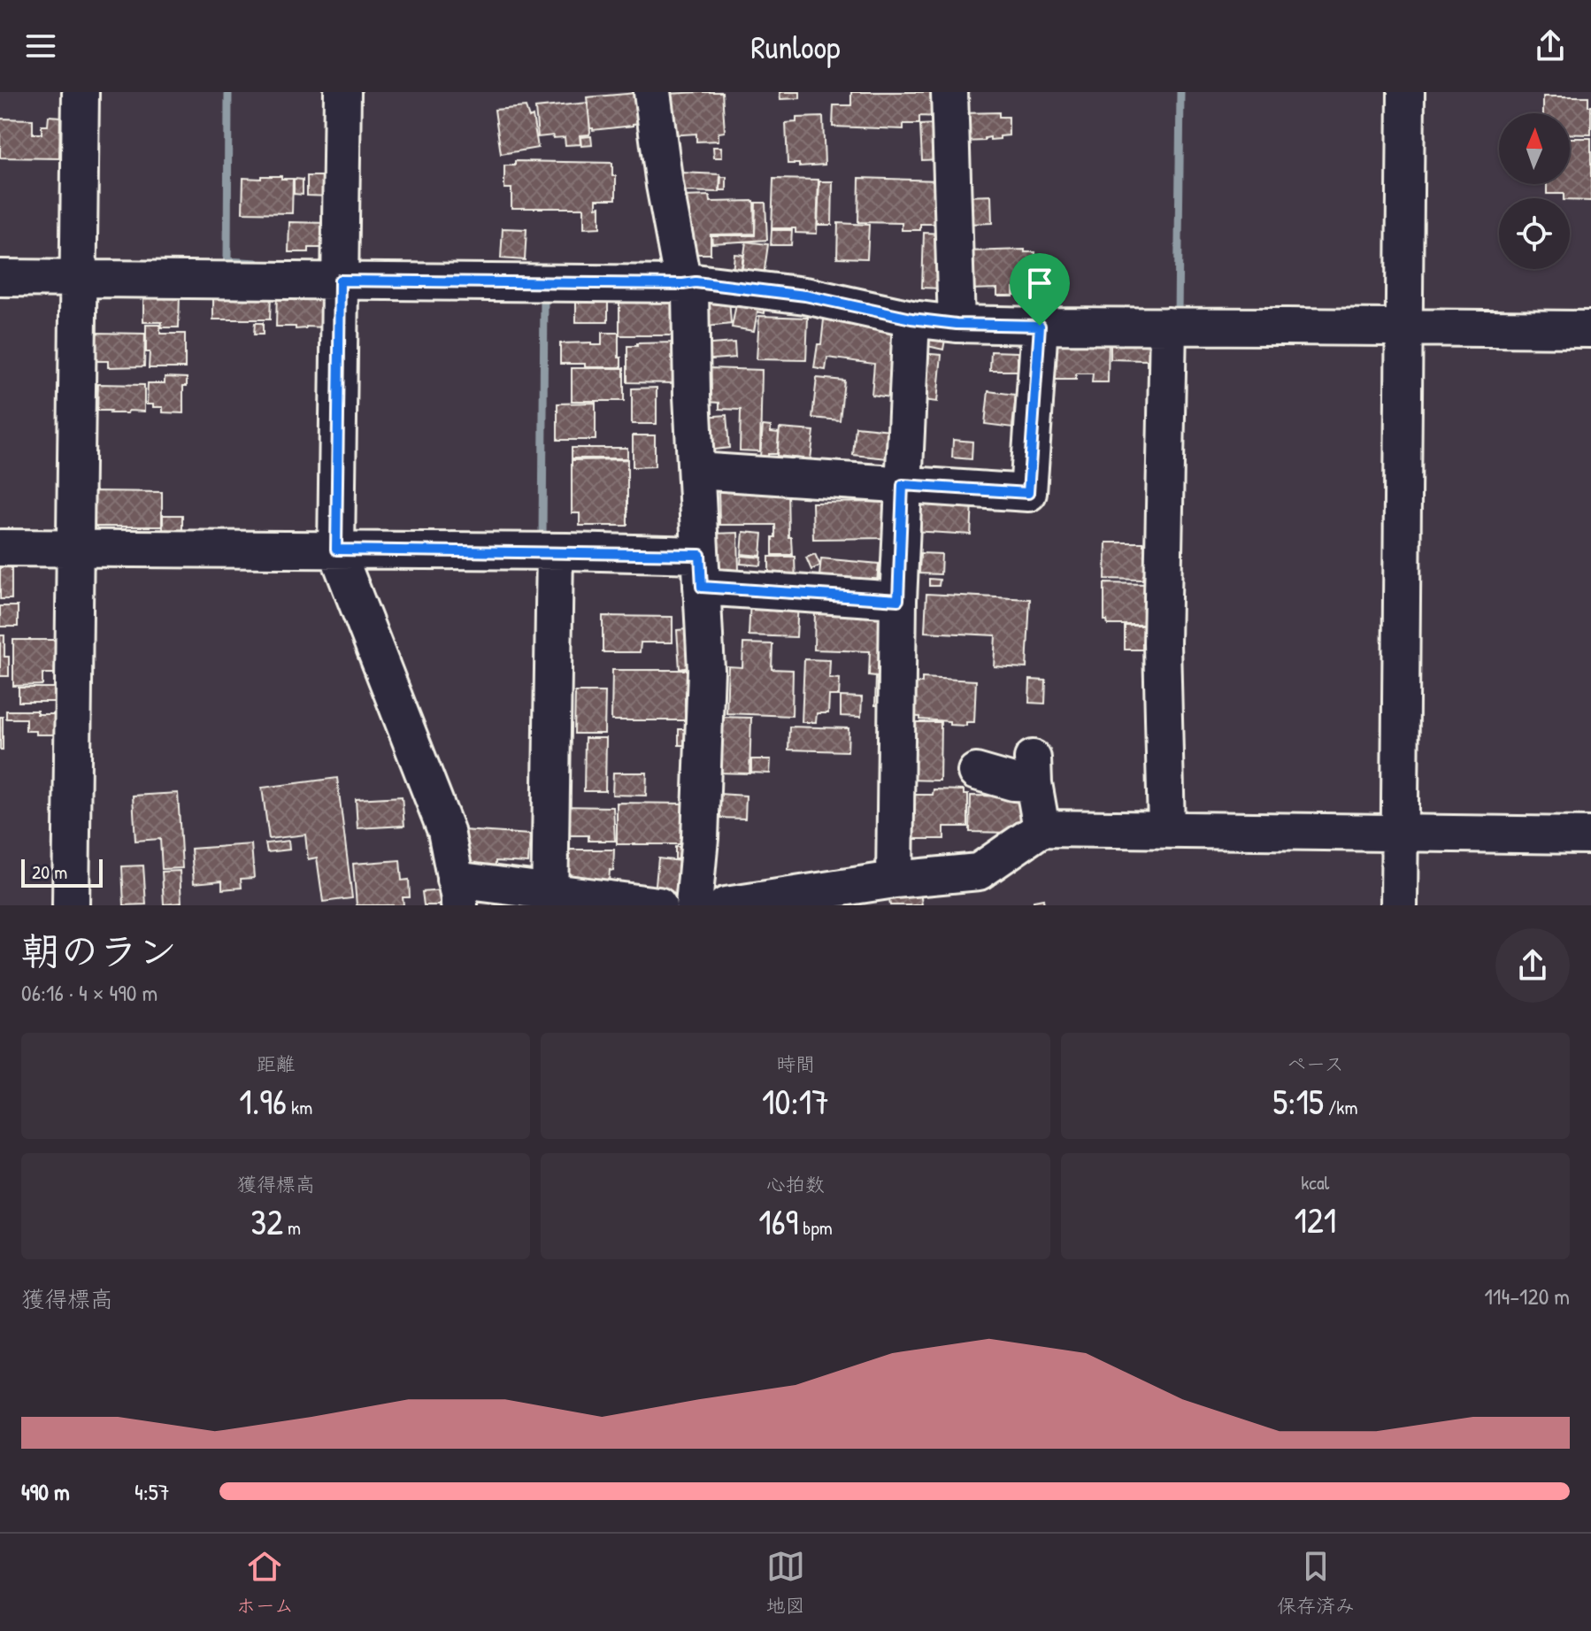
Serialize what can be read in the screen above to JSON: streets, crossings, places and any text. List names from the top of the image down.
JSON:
{
  "scale_bar": "20 m",
  "north": "top",
  "page": {
    "header": "Runloop",
    "scale": "20 m",
    "heading": ["朝のラン", "06:16 · 4 × 490 m"],
    "stats": [
      ["距離", "1.96 km"],
      ["時間", "10:17"],
      ["ペース", "5:15 /km"],
      ["獲得標高", "32 m"],
      ["心拍数", "169 bpm"],
      ["kcal", "121"]
    ],
    "chart": ["獲得標高", "114–120 m"],
    "list": [
      {
        "name": "490 m",
        "note": "4:57"
      }
    ],
    "tabs": ["ホーム", "地図", "保存済み"]
  }
}
